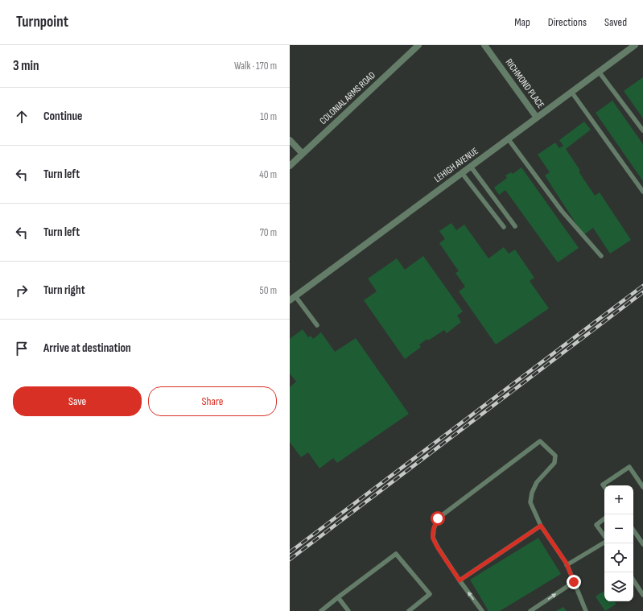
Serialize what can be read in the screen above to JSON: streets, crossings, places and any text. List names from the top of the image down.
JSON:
{
  "streets": {
    "street": ["RICHMOND PLACE", "COLONIAL ARMS ROAD", "LEHIGH AVENUE"]
  },
  "crossings": [
    ["RICHMOND PLACE", "LEHIGH AVENUE"]
  ],
  "page": {
    "header": "Turnpoint",
    "nav": ["Map", "Directions", "Saved"],
    "heading": ["3 min", "Walk · 170 m"],
    "list": [
      ["Continue", "10 m"],
      ["Turn left", "40 m"],
      ["Turn left", "70 m"],
      ["Turn right", "50 m"],
      "Arrive at destination"
    ],
    "buttons": ["Save", "Share"],
    "map_buttons": ["+", "−"]
  }
}
